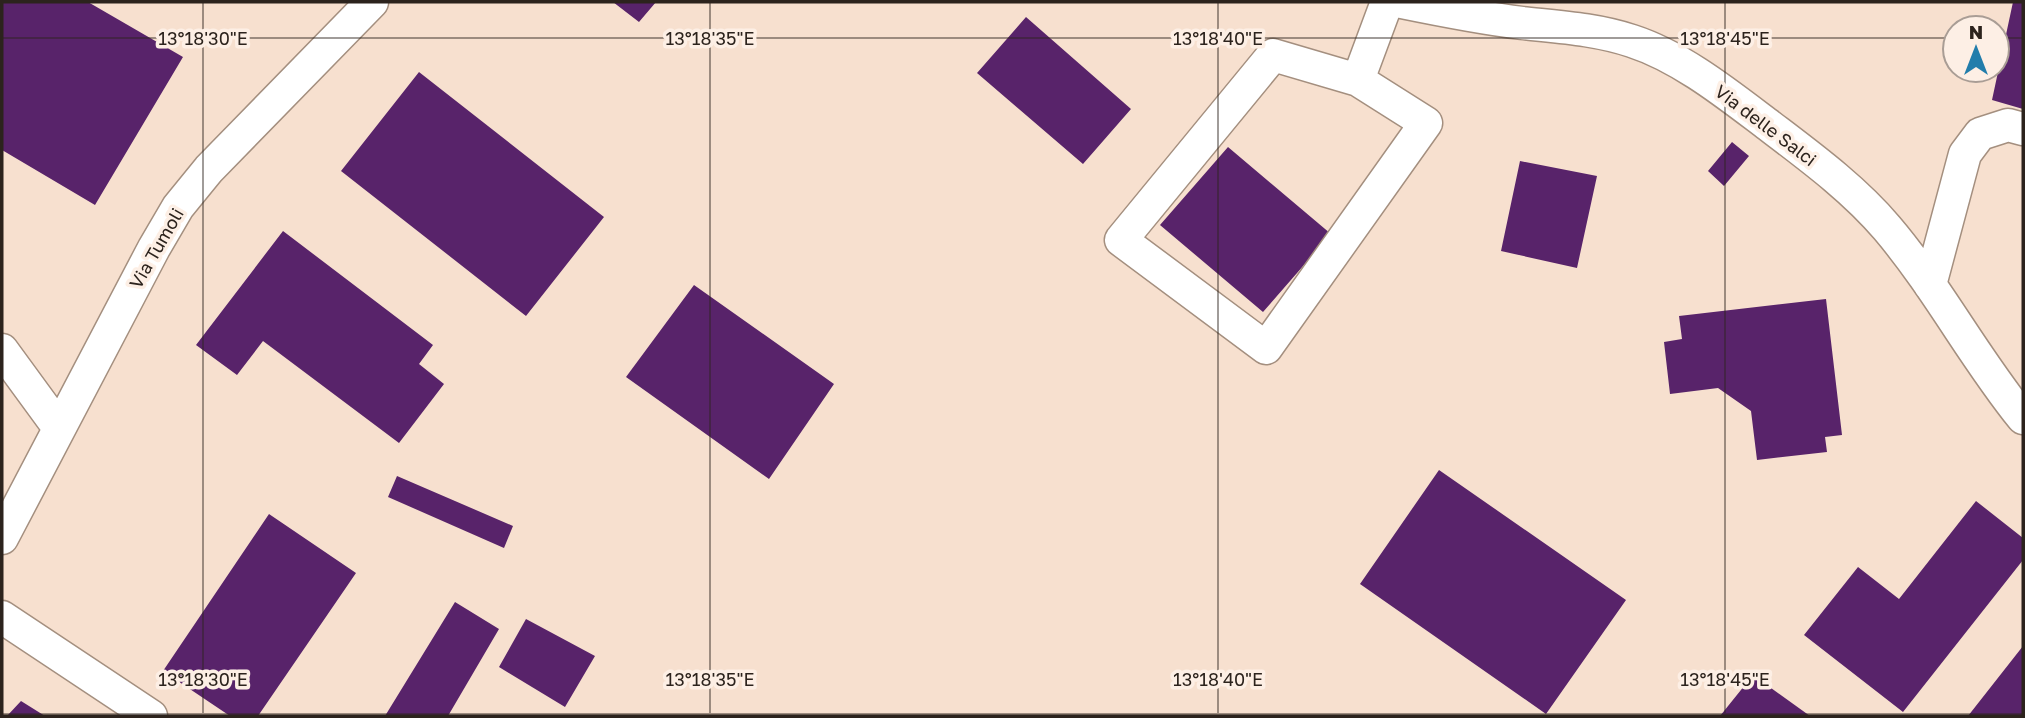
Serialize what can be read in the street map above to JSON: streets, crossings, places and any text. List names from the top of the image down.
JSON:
{
  "streets": {
    "street": ["Via delle Salci", "Via Tumoli"]
  },
  "north": "top",
  "coordinates": [
    "13°18'30\"E",
    "13°18'35\"E",
    "13°18'40\"E",
    "13°18'45\"E"
  ]
}
